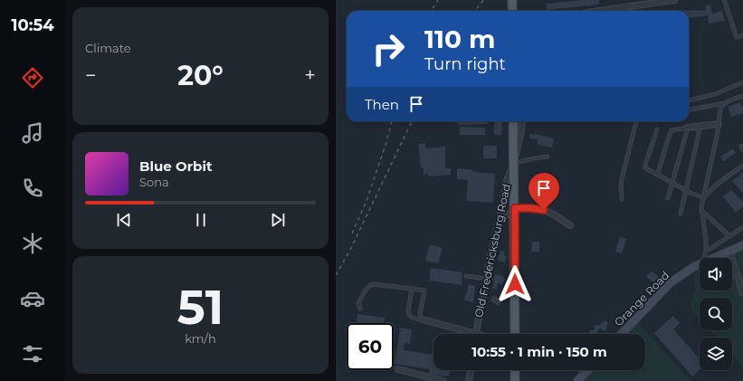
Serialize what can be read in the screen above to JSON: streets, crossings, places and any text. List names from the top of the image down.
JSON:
{
  "streets": {
    "main road": ["Orange Road"],
    "street": ["Old Fredericksburg Road"]
  },
  "page": {
    "tabs": "10:54",
    "tile": [
      "Climate",
      ["51", "km/h"]
    ],
    "turn": ["110 m", "Turn right"],
    "heat": ["−", "20°", "+"],
    "then": "Then",
    "song": ["Blue Orbit", "Sona"],
    "limit": "60",
    "trip": "10:55 · 1 min · 150 m"
  }
}
